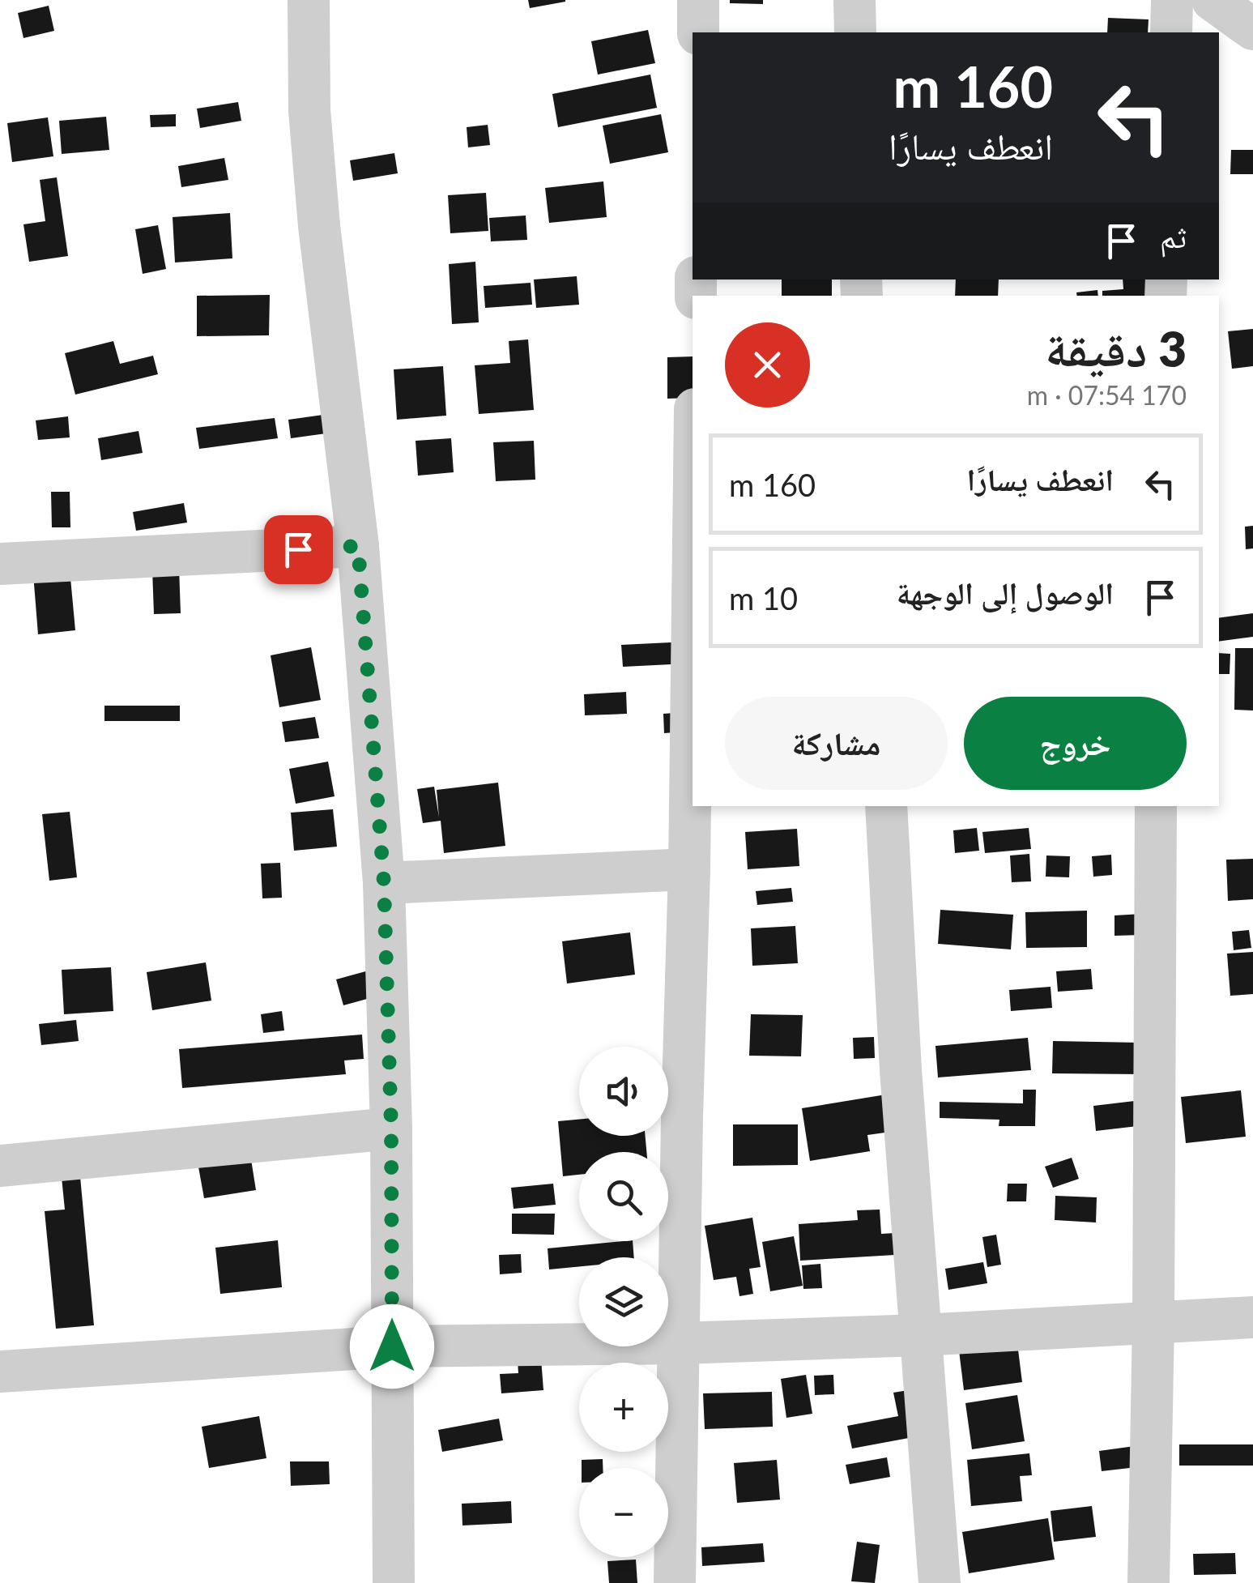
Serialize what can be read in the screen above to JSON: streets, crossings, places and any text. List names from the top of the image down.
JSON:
{
  "page": {
    "turn": ["160 m", "انعطف يسارًا"],
    "then": "ثم",
    "heading": ["3 دقيقة", "170 m · 07:54"],
    "list": [
      {
        "name": "انعطف يسارًا",
        "value": "160 m"
      },
      {
        "name": "الوصول إلى الوجهة",
        "value": "10 m"
      }
    ],
    "buttons": ["خروج", "مشاركة"],
    "map_buttons": ["+", "−"]
  }
}
